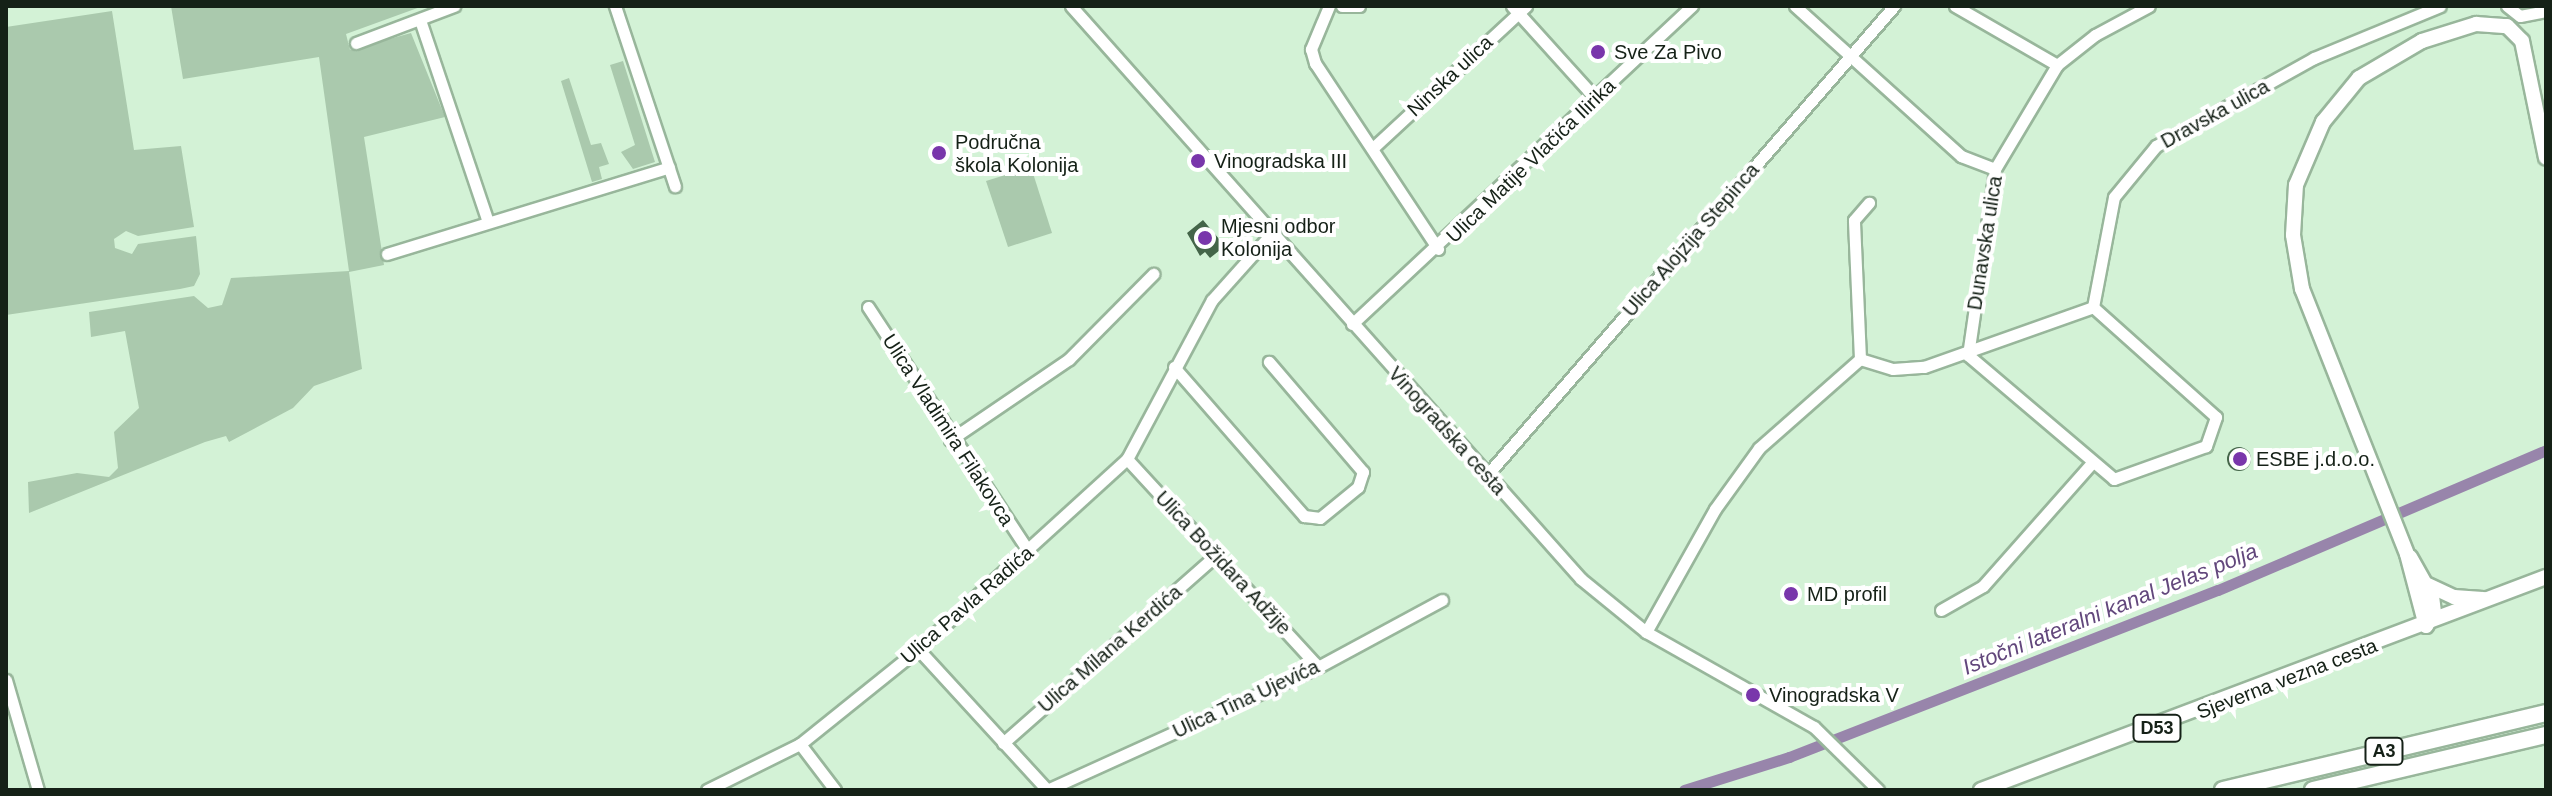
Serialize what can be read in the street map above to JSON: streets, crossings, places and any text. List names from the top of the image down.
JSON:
{
  "streets": {
    "highway": ["A3"],
    "main road": ["Sjeverna vezna cesta", "D53"],
    "street": [
      "Ninska ulica",
      "Dravska ulica",
      "Ulica Matije Vlačića Ilirika",
      "Ulica Alojzija Stepinca",
      "Dunavska ulica",
      "Ulica Vladimira Filakovca",
      "Vinogradska cesta",
      "Ulica Božidara Adžije",
      "Ulica Pavla Radića",
      "Ulica Milana Kerdića",
      "Ulica Tina Ujevića"
    ]
  },
  "crossings": [
    ["Ninska ulica", "Ulica Matije Vlačića Ilirika"],
    ["Ulica Matije Vlačića Ilirika", "Vinogradska cesta"],
    ["Ulica Alojzija Stepinca", "Vinogradska cesta"],
    ["Ulica Vladimira Filakovca", "Ulica Pavla Radića"],
    ["Vinogradska cesta", "Ulica Pavla Radića"],
    ["Ulica Božidara Adžije", "Ulica Pavla Radića"],
    ["Ulica Božidara Adžije", "Ulica Milana Kerdića"],
    ["Ulica Božidara Adžije", "Ulica Tina Ujevića"],
    ["Ulica Pavla Radića", "Ulica Tina Ujevića"],
    ["Ulica Milana Kerdića", "Ulica Tina Ujevića"]
  ],
  "water": ["Istočni lateralni kanal Jelas polja"],
  "places": [
    "Sve Za Pivo",
    "Područna škola Kolonija",
    "Vinogradska III",
    "Mjesni odbor Kolonija",
    "ESBE j.d.o.o.",
    "MD profil",
    "Vinogradska V"
  ]
}
